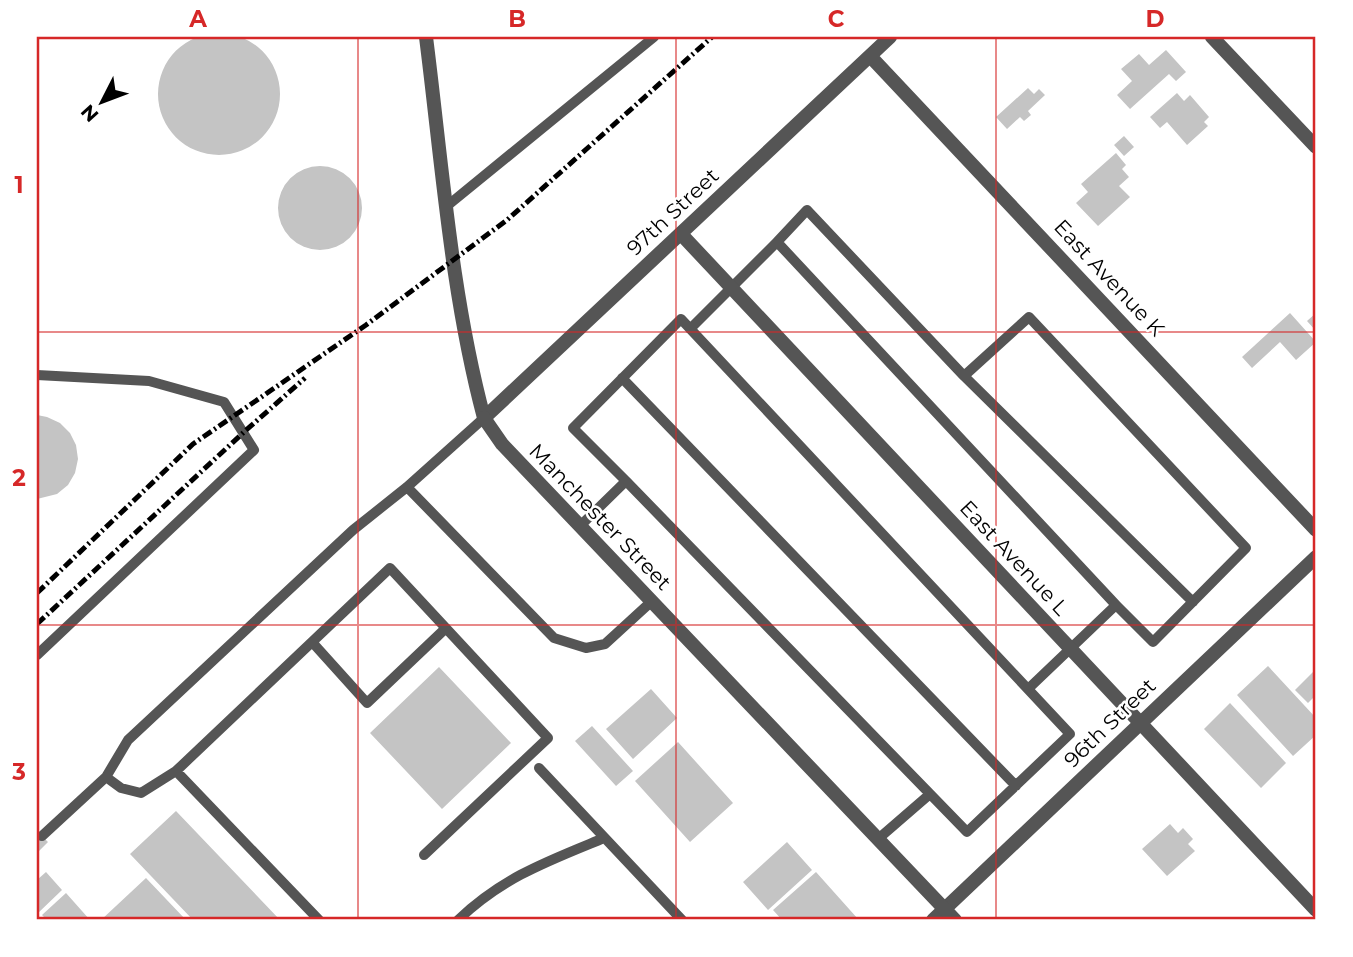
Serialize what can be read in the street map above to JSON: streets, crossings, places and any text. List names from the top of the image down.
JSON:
{
  "streets": {
    "street": [
      "97th Street",
      "East Avenue K",
      "Manchester Street",
      "East Avenue L",
      "96th Street"
    ]
  },
  "crossings": [
    ["97th Street", "East Avenue K"],
    ["97th Street", "Manchester Street"],
    ["97th Street", "East Avenue L"],
    ["Manchester Street", "96th Street"],
    ["East Avenue L", "96th Street"]
  ],
  "north": "bottom left",
  "grid": {
    "columns": [
      "A",
      "B",
      "C",
      "D"
    ],
    "rows": ["1", "2", "3"]
  }
}
